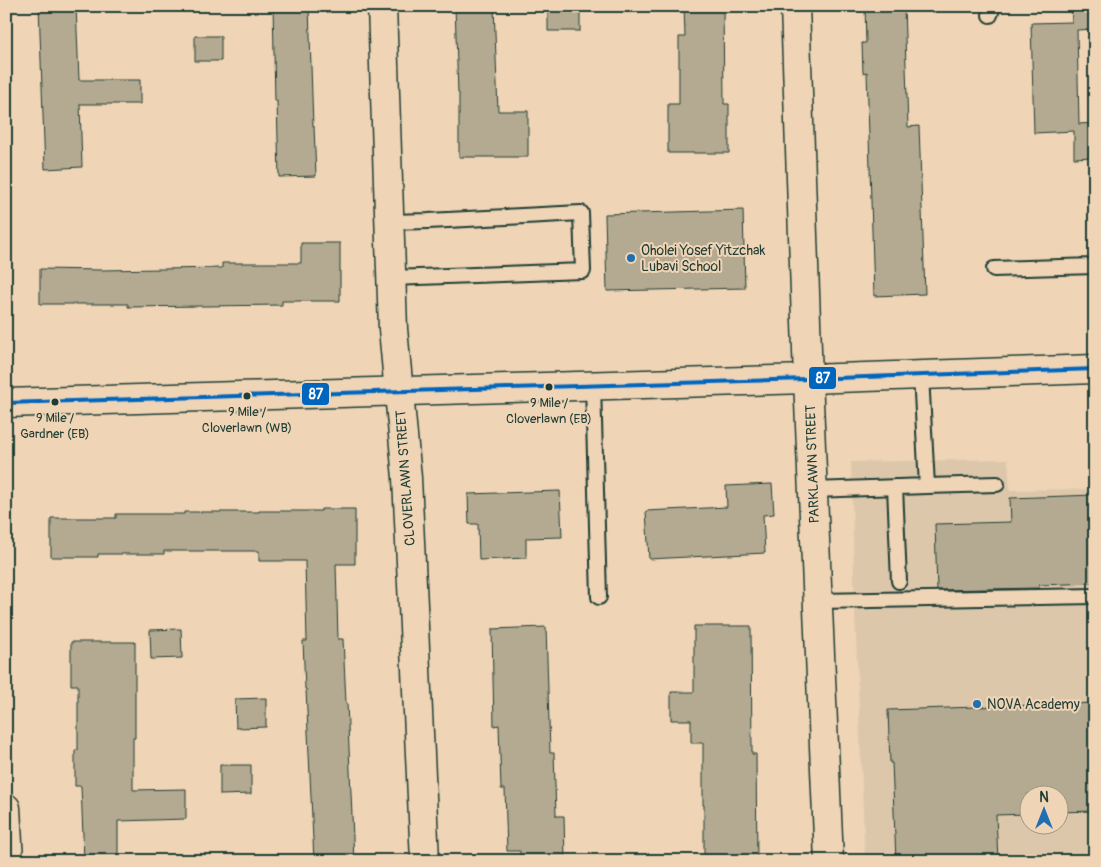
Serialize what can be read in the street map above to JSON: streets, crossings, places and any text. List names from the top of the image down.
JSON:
{
  "streets": {
    "street": ["PARKLAWN STREET", "CLOVERLAWN STREET"]
  },
  "places": [
    "Oholei Yosef Yitzchak Lubavi School",
    "9 Mile / Cloverlawn (EB)",
    "9 Mile / Cloverlawn (WB)",
    "9 Mile / Gardner (EB)",
    "NOVA Academy"
  ],
  "lines": ["transit line 87"],
  "north": "top"
}
